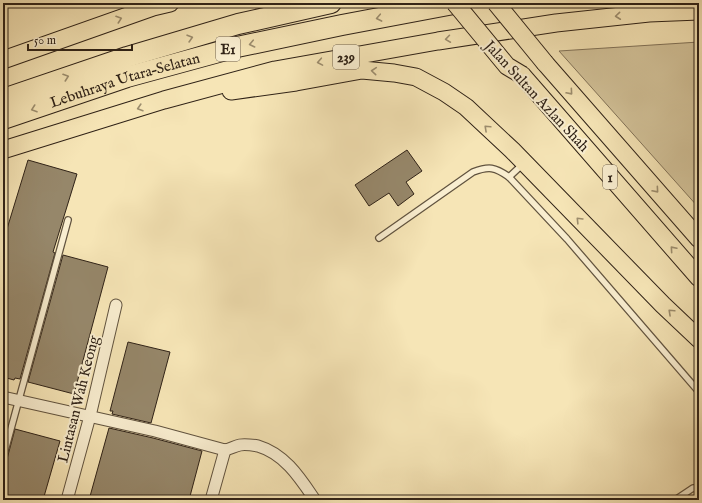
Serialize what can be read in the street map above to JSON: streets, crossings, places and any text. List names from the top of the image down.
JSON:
{
  "streets": {
    "highway": ["E1", "Lebuhraya Utara–Selatan"],
    "main road": ["239", "Jalan Sultan Azlan Shah", "1"],
    "street": ["Lintasan Wah Keong"]
  },
  "scale_bar": "50 m"
}
